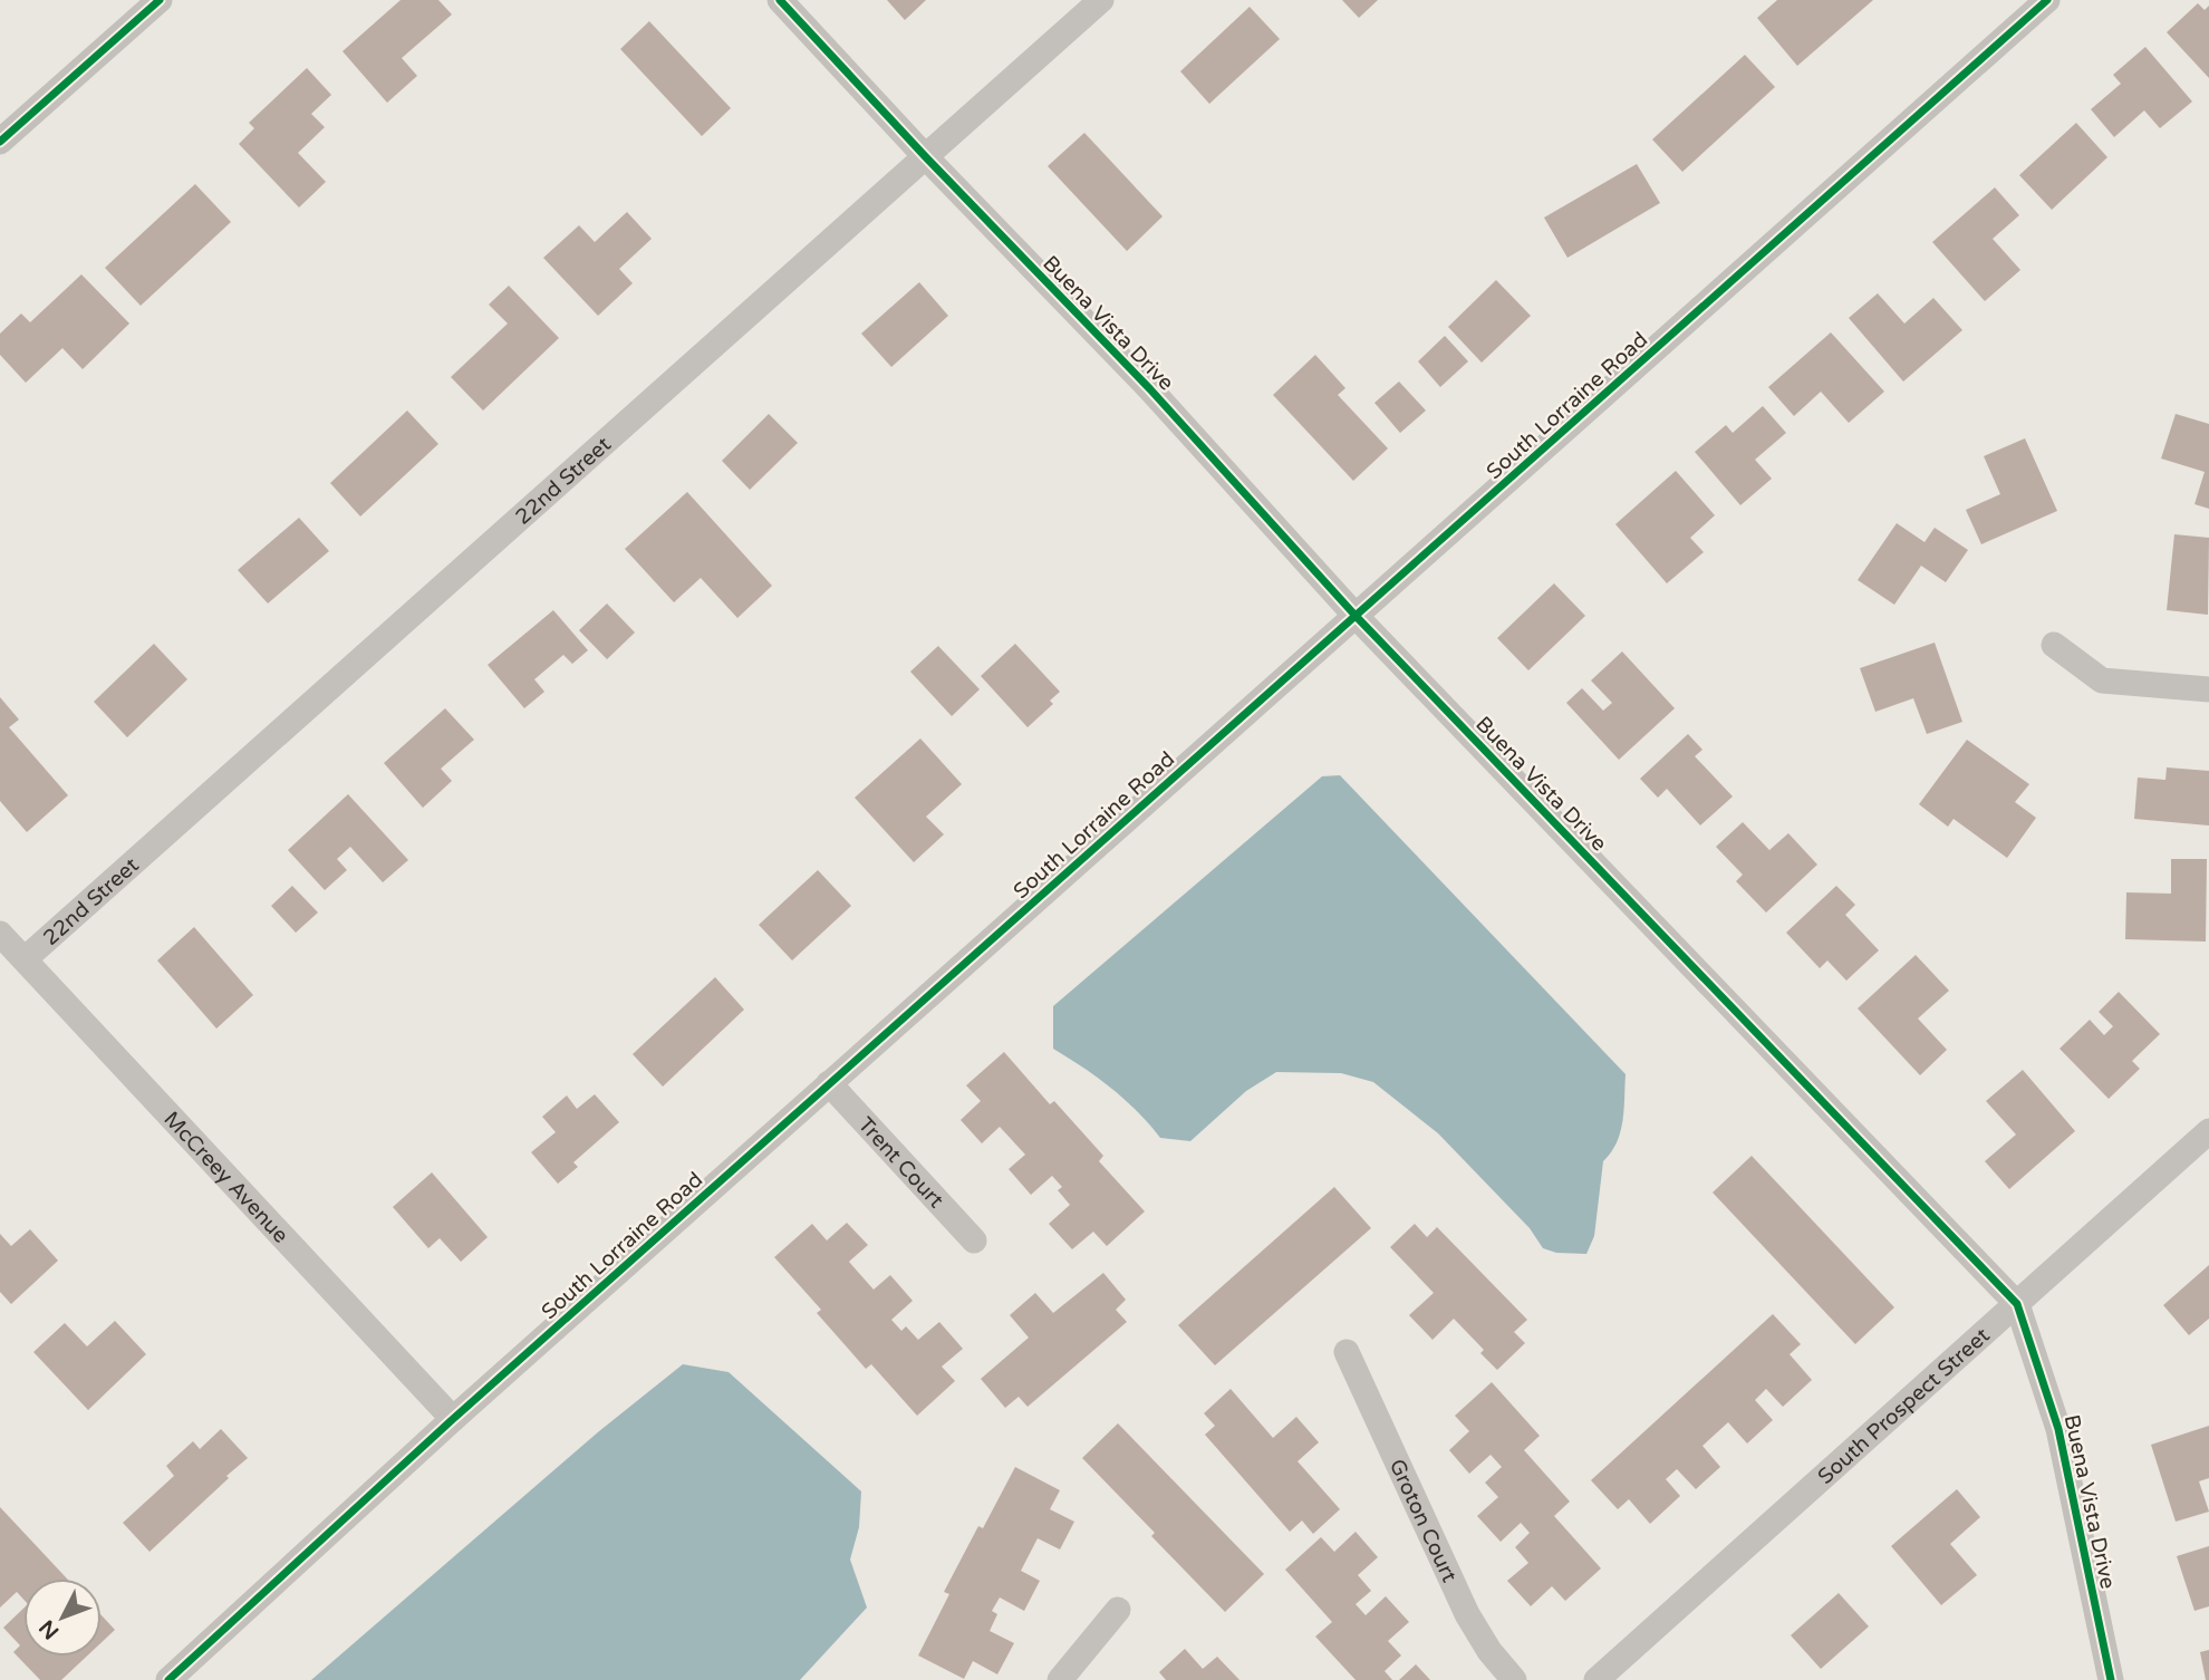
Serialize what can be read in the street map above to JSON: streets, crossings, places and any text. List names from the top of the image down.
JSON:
{
  "streets": {
    "street": [
      "Buena Vista Drive",
      "South Lorraine Road",
      "22nd Street",
      "Trent Court",
      "McCreey Avenue",
      "South Prospect Street",
      "Groton Court"
    ]
  },
  "crossings": [
    ["Buena Vista Drive", "South Lorraine Road"],
    ["Buena Vista Drive", "22nd Street"],
    ["Buena Vista Drive", "South Prospect Street"],
    ["South Lorraine Road", "Trent Court"],
    ["South Lorraine Road", "McCreey Avenue"],
    ["22nd Street", "McCreey Avenue"]
  ],
  "north": "bottom left"
}
